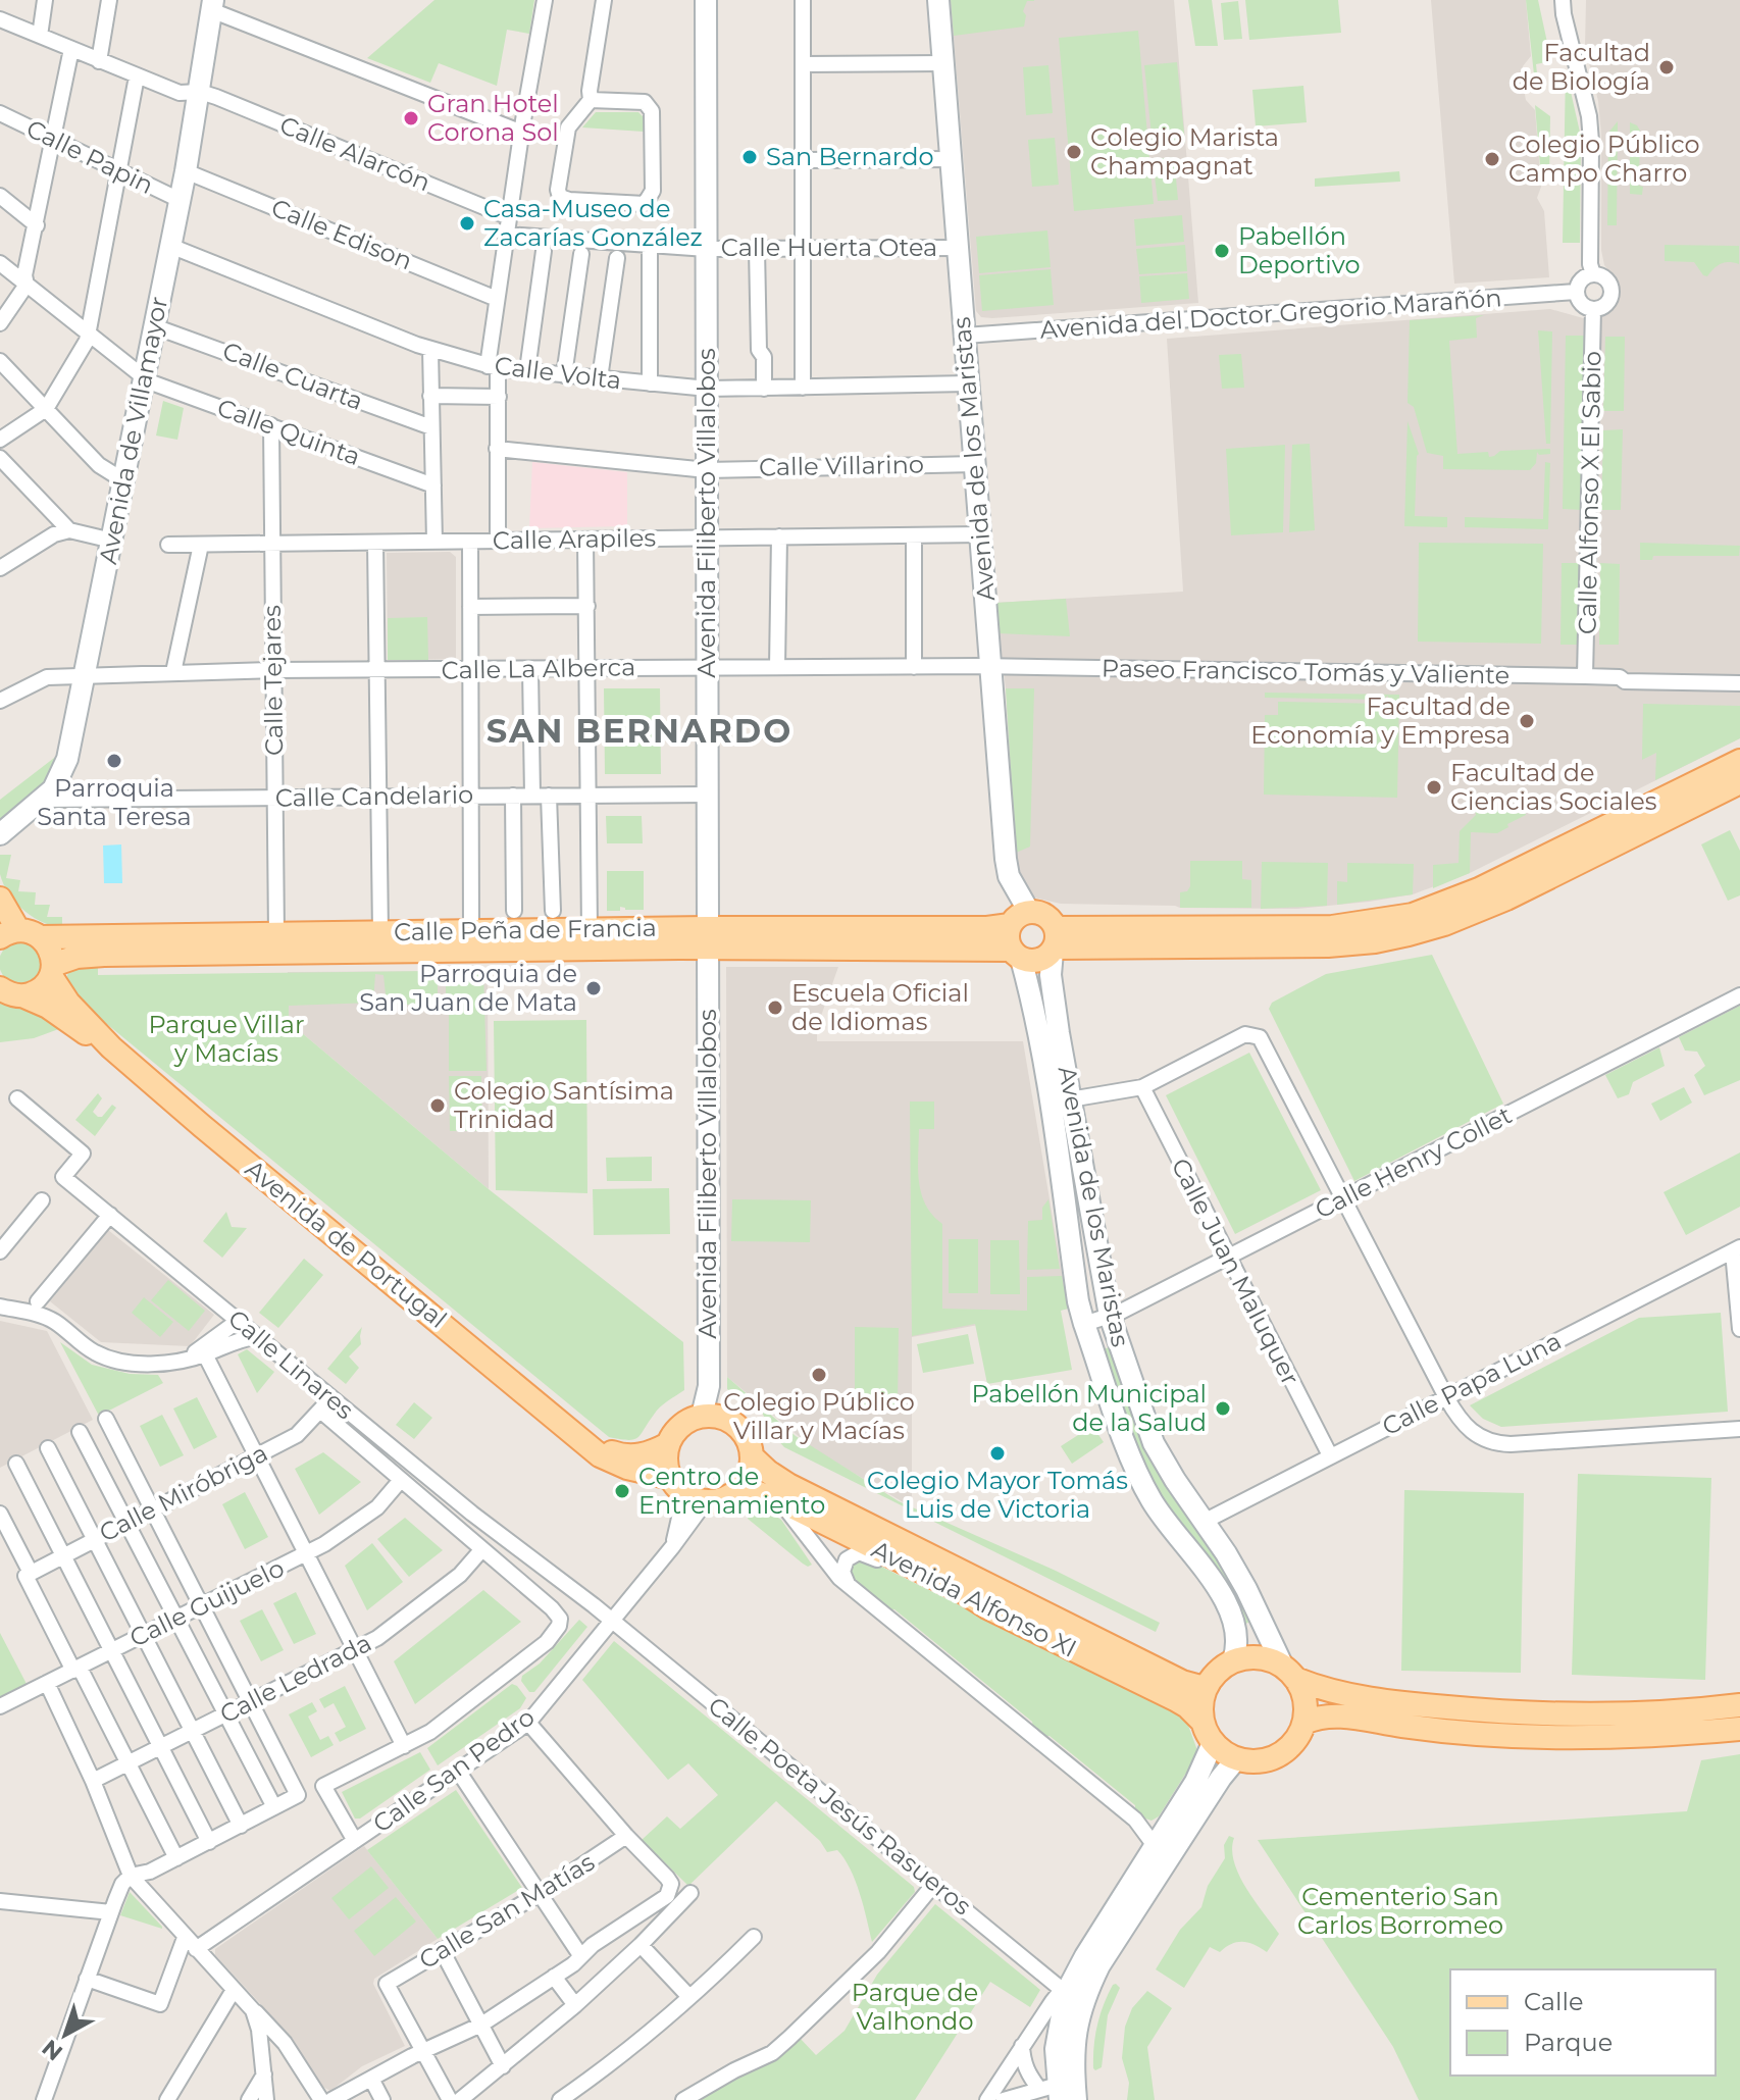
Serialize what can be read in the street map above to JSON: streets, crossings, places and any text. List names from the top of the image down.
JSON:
{
  "streets": {
    "main road": [
      "Avenida de Villamayor",
      "Avenida de los Maristas",
      "Avenida Filiberto Villalobos",
      "Calle Peña de Francia",
      "Avenida de Portugal",
      "Avenida Alfonso XI"
    ],
    "street": [
      "Calle Alarcón",
      "Calle Papin",
      "Calle Edison",
      "Calle Huerta Otea",
      "Avenida del Doctor Gregorio Marañón",
      "Calle Volta",
      "Calle Cuarta",
      "Calle Quinta",
      "Calle Villarino",
      "Calle Alfonso X El Sabio",
      "Calle Arapiles",
      "Calle La Alberca",
      "Paseo Francisco Tomás y Valiente",
      "Calle Tejares",
      "Calle Candelario",
      "Calle Henry Collet",
      "Calle Juan Maluquer",
      "Calle Linares",
      "Calle Papa Luna",
      "Calle Miróbriga",
      "Calle Guijuelo",
      "Calle Ledrada",
      "Calle San Pedro",
      "Calle Poeta Jesús Rasueros",
      "Calle San Matías"
    ]
  },
  "crossings": [
    ["Calle Alarcón", "Avenida de Villamayor"],
    ["Calle Papin", "Avenida de Villamayor"],
    ["Calle Edison", "Avenida de Villamayor"],
    ["Calle Huerta Otea", "Avenida de los Maristas"],
    ["Calle Huerta Otea", "Avenida Filiberto Villalobos"],
    ["Avenida del Doctor Gregorio Marañón", "Avenida de los Maristas"],
    ["Avenida del Doctor Gregorio Marañón", "Calle Alfonso X El Sabio"],
    ["Calle Volta", "Avenida de Villamayor"],
    ["Calle Volta", "Avenida de los Maristas"],
    ["Calle Volta", "Avenida Filiberto Villalobos"],
    ["Calle Cuarta", "Avenida de Villamayor"],
    ["Avenida de Villamayor", "Calle Quinta"],
    ["Avenida de Villamayor", "Calle La Alberca"],
    ["Avenida de Villamayor", "Calle Candelario"],
    ["Calle Quinta", "Calle Tejares"],
    ["Avenida de los Maristas", "Calle Villarino"],
    ["Avenida de los Maristas", "Calle Arapiles"],
    ["Avenida de los Maristas", "Calle La Alberca"],
    ["Avenida de los Maristas", "Paseo Francisco Tomás y Valiente"],
    ["Avenida de los Maristas", "Calle Peña de Francia"],
    ["Avenida de los Maristas", "Calle Henry Collet"],
    ["Avenida de los Maristas", "Calle Papa Luna"],
    ["Avenida de los Maristas", "Avenida Alfonso XI"],
    ["Calle Villarino", "Avenida Filiberto Villalobos"],
    ["Calle Alfonso X El Sabio", "Paseo Francisco Tomás y Valiente"],
    ["Avenida Filiberto Villalobos", "Calle Arapiles"],
    ["Avenida Filiberto Villalobos", "Calle La Alberca"],
    ["Avenida Filiberto Villalobos", "Calle Candelario"],
    ["Avenida Filiberto Villalobos", "Calle Peña de Francia"],
    ["Avenida Filiberto Villalobos", "Avenida de Portugal"],
    ["Avenida Filiberto Villalobos", "Avenida Alfonso XI"],
    ["Avenida Filiberto Villalobos", "Calle San Pedro"],
    ["Calle Arapiles", "Calle Tejares"],
    ["Calle La Alberca", "Paseo Francisco Tomás y Valiente"],
    ["Calle La Alberca", "Calle Tejares"],
    ["Calle Tejares", "Calle Candelario"],
    ["Calle Tejares", "Calle Peña de Francia"],
    ["Calle Peña de Francia", "Avenida de Portugal"],
    ["Calle Henry Collet", "Calle Juan Maluquer"],
    ["Avenida de Portugal", "Avenida Alfonso XI"],
    ["Avenida de Portugal", "Calle San Pedro"],
    ["Calle Juan Maluquer", "Calle Papa Luna"],
    ["Calle Linares", "Calle Miróbriga"],
    ["Calle Linares", "Calle Guijuelo"],
    ["Calle Linares", "Calle Ledrada"],
    ["Calle Linares", "Calle San Pedro"],
    ["Calle Linares", "Calle Poeta Jesús Rasueros"],
    ["Avenida Alfonso XI", "Calle San Pedro"],
    ["Calle San Pedro", "Calle Poeta Jesús Rasueros"]
  ],
  "districts": ["SAN BERNARDO"],
  "parks": ["Parque Villar y Macías", "Cementerio San Carlos Borromeo", "Parque de Valhondo"],
  "places": [
    "Facultad de Biología",
    "Gran Hotel Corona Sol",
    "Colegio Marista Champagnat",
    "San Bernardo",
    "Colegio Público Campo Charro",
    "Casa-Museo de Zacarías González",
    "Pabellón Deportivo",
    "Facultad de Economía y Empresa",
    "Parroquia Santa Teresa",
    "Facultad de Ciencias Sociales",
    "Parroquia de San Juan de Mata",
    "Escuela Oficial de Idiomas",
    "Colegio Santísima Trinidad",
    "Colegio Público Villar y Macías",
    "Pabellón Municipal de la Salud",
    "Colegio Mayor Tomás Luis de Victoria",
    "Centro de Entrenamiento"
  ],
  "legend": ["Calle", "Parque"],
  "north": "bottom left"
}
